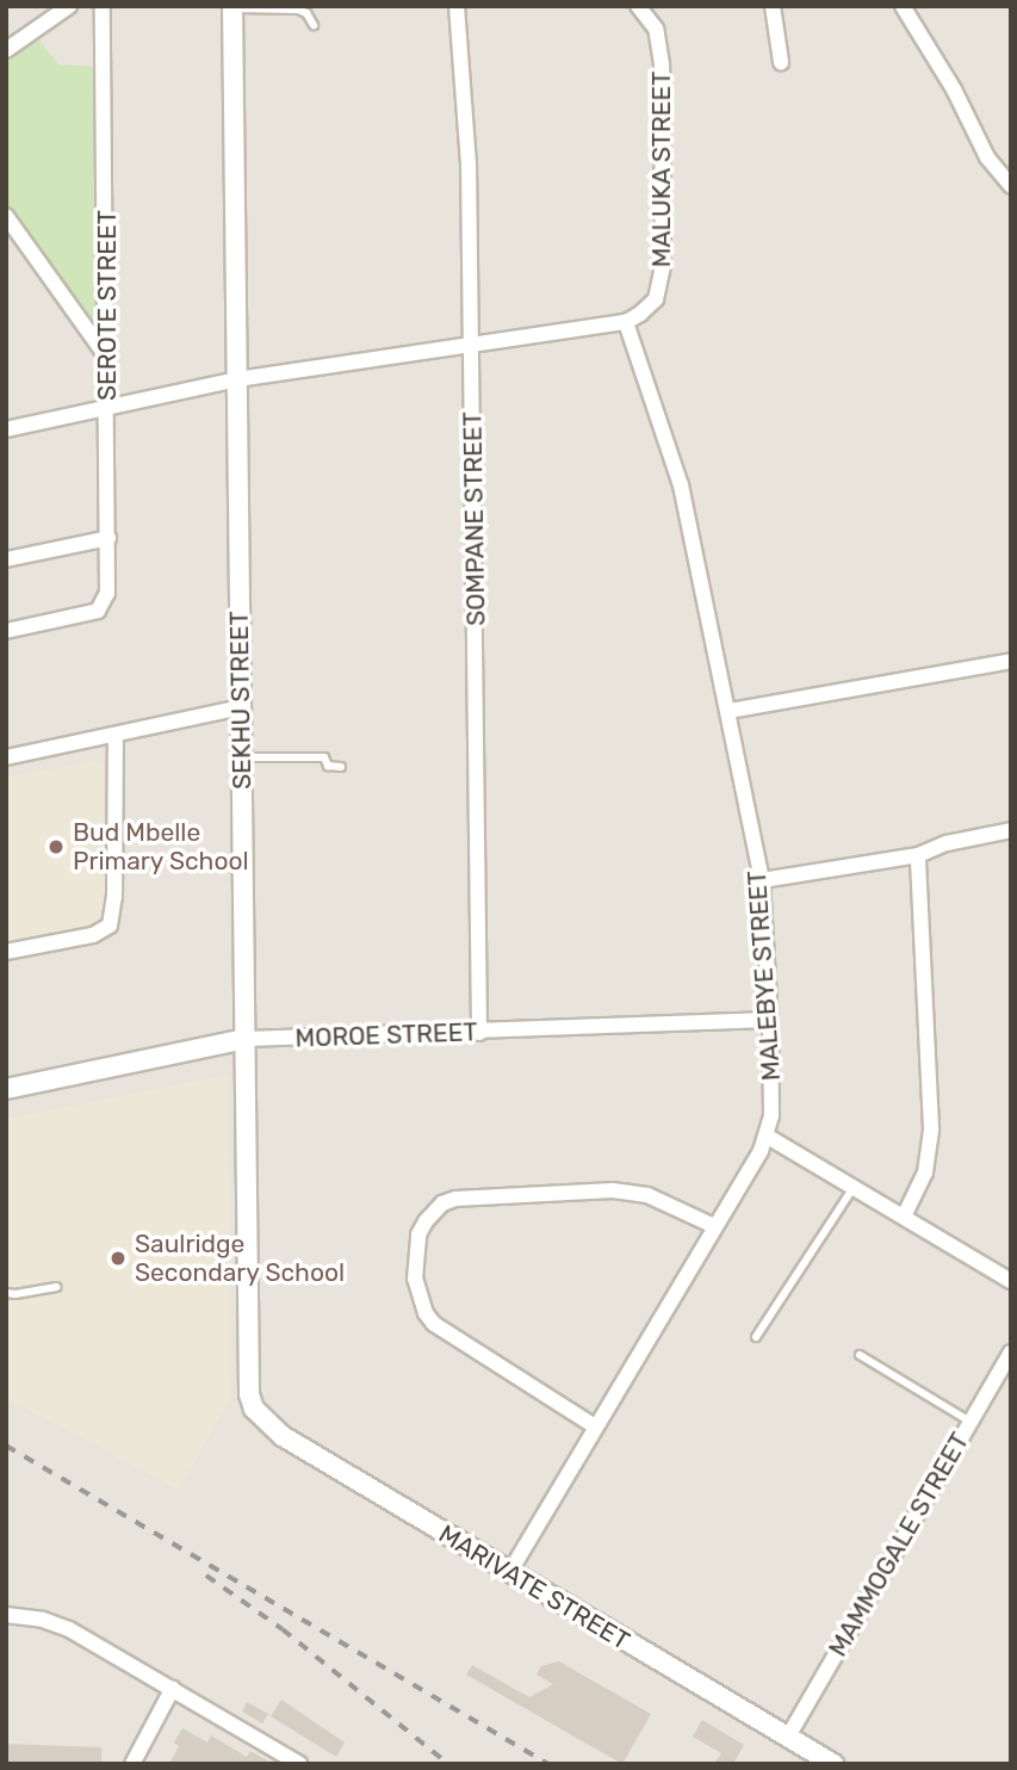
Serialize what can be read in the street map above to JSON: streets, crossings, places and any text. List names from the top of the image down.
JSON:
{
  "streets": {
    "street": [
      "MALUKA STREET",
      "SEROTE STREET",
      "SOMPANE STREET",
      "SEKHU STREET",
      "MALEBYE STREET",
      "MOROE STREET",
      "MAMMOGALE STREET",
      "MARIVATE STREET"
    ]
  },
  "crossings": [
    ["MALUKA STREET", "MALEBYE STREET"],
    ["SOMPANE STREET", "MOROE STREET"],
    ["SEKHU STREET", "MOROE STREET"],
    ["SEKHU STREET", "MARIVATE STREET"],
    ["MALEBYE STREET", "MOROE STREET"],
    ["MALEBYE STREET", "MARIVATE STREET"],
    ["MAMMOGALE STREET", "MARIVATE STREET"]
  ],
  "places": ["Bud Mbelle Primary School", "Saulridge Secondary School"]
}
